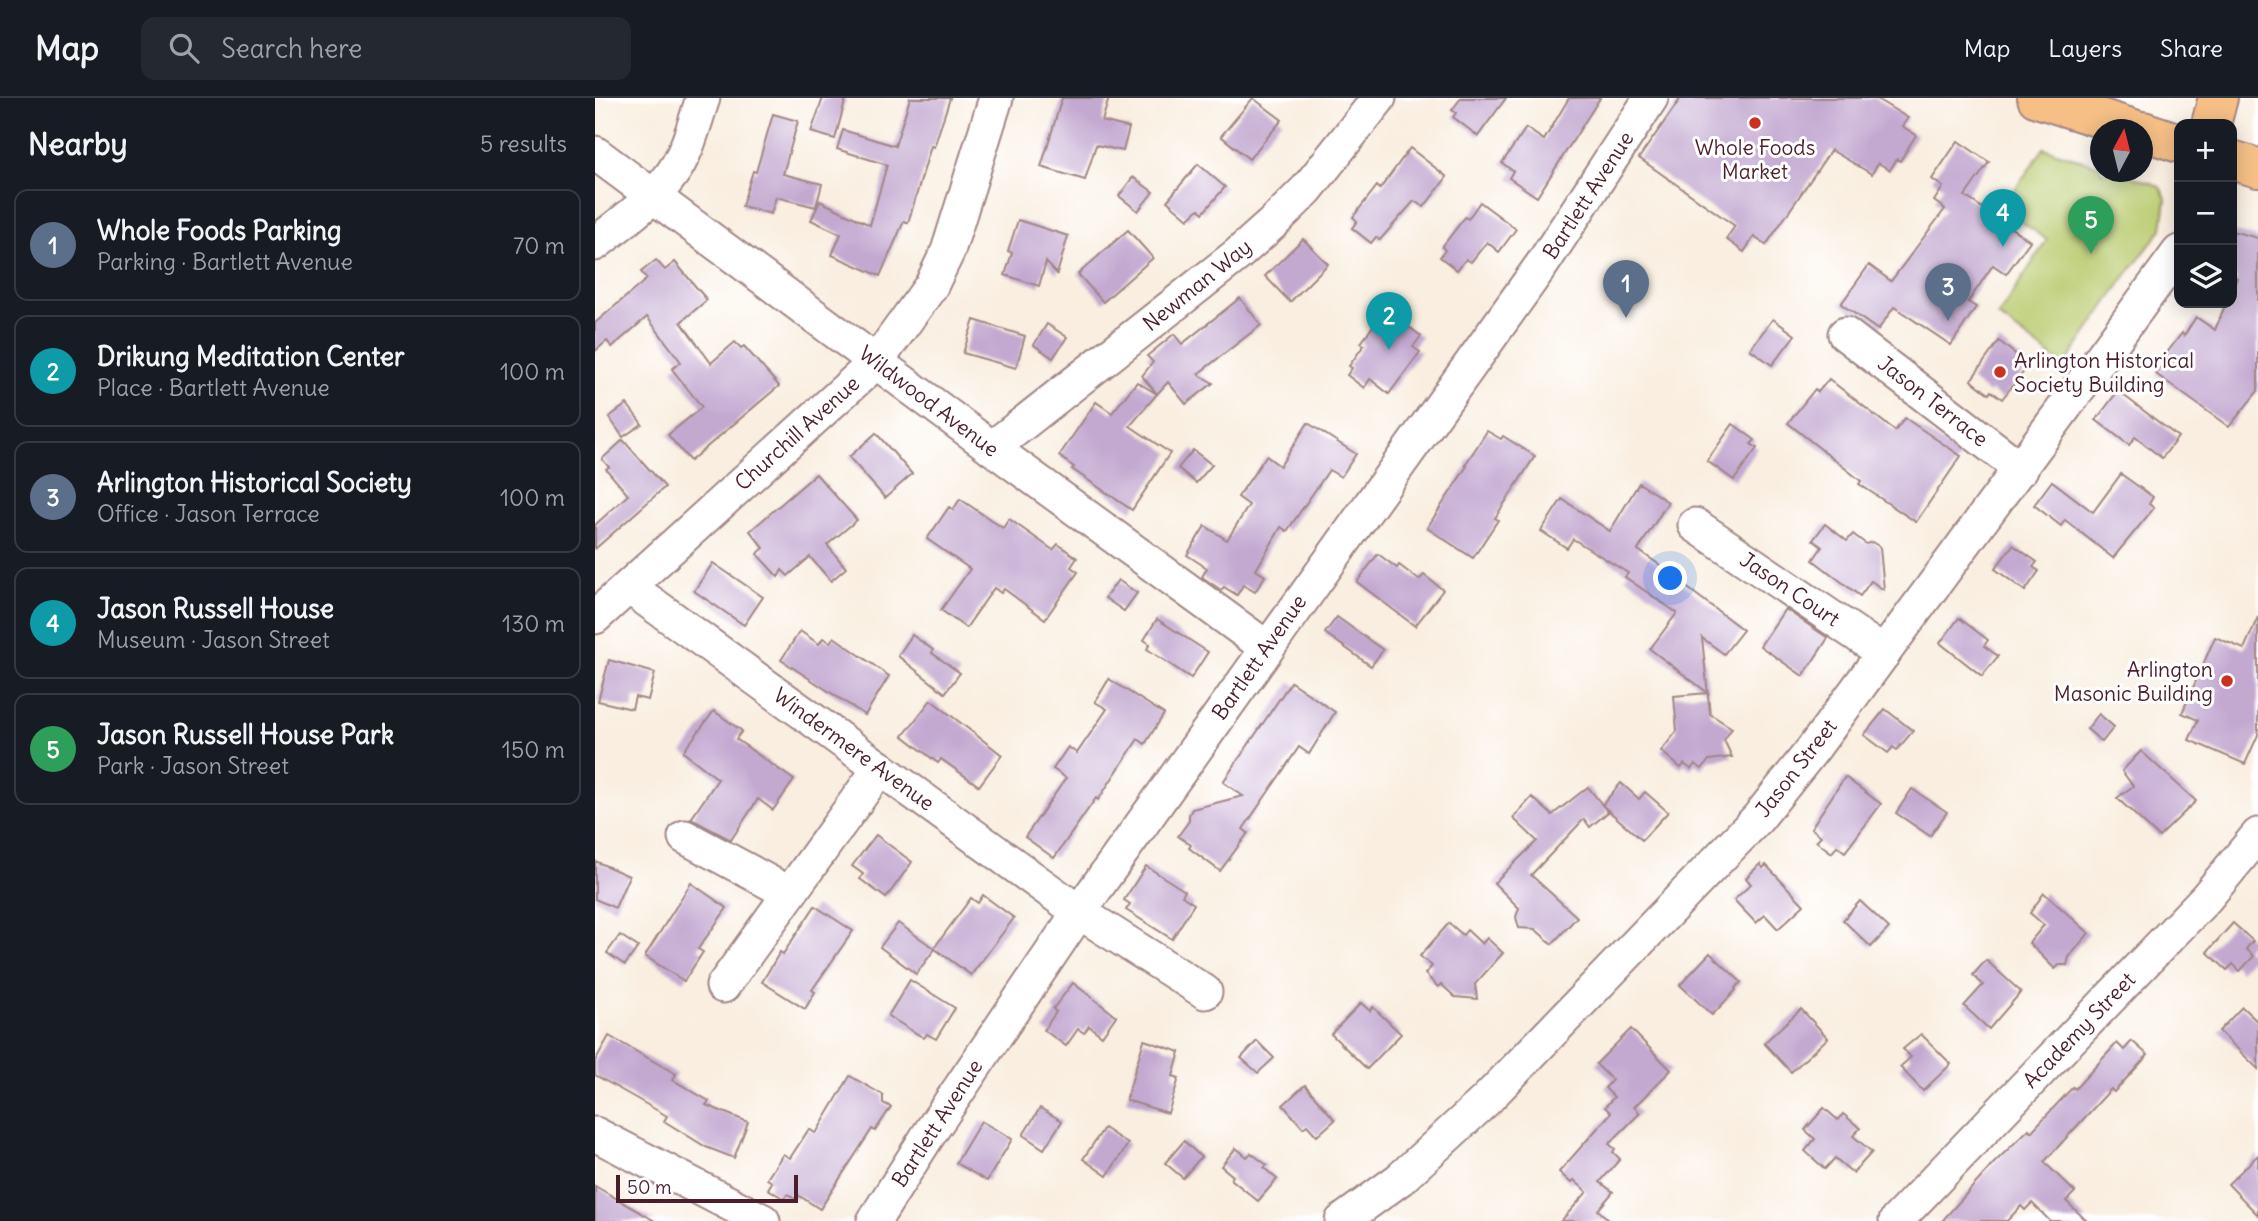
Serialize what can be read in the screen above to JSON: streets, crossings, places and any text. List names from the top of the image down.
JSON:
{
  "streets": {
    "street": [
      "Bartlett Avenue",
      "Newman Way",
      "Wildwood Avenue",
      "Jason Terrace",
      "Churchill Avenue",
      "Jason Court",
      "Windermere Avenue",
      "Jason Street",
      "Academy Street"
    ]
  },
  "crossings": [
    ["Bartlett Avenue", "Wildwood Avenue"],
    ["Bartlett Avenue", "Windermere Avenue"],
    ["Newman Way", "Wildwood Avenue"],
    ["Wildwood Avenue", "Churchill Avenue"],
    ["Jason Terrace", "Jason Street"],
    ["Churchill Avenue", "Windermere Avenue"],
    ["Jason Court", "Jason Street"]
  ],
  "places": ["Whole Foods Market", "Arlington Historical Society Building", "Arlington Masonic Building"],
  "scale_bar": "50 m",
  "north": "top",
  "page": {
    "header": "Map",
    "search": "Search here",
    "nav": ["Map", "Layers", "Share"],
    "heading": ["Nearby", "5 results"],
    "map_buttons": ["+", "−"],
    "list": [
      {
        "mark": "1",
        "name": "Whole Foods Parking",
        "note": "Parking · Bartlett Avenue",
        "value": "70 m"
      },
      {
        "mark": "2",
        "name": "Drikung Meditation Center",
        "note": "Place · Bartlett Avenue",
        "value": "100 m"
      },
      {
        "mark": "3",
        "name": "Arlington Historical Society",
        "note": "Office · Jason Terrace",
        "value": "100 m"
      },
      {
        "mark": "4",
        "name": "Jason Russell House",
        "note": "Museum · Jason Street",
        "value": "130 m"
      },
      {
        "mark": "5",
        "name": "Jason Russell House Park",
        "note": "Park · Jason Street",
        "value": "150 m"
      }
    ],
    "pins": [
      "4",
      "5",
      "1",
      "3",
      "2"
    ],
    "scale": "50 m"
  }
}
